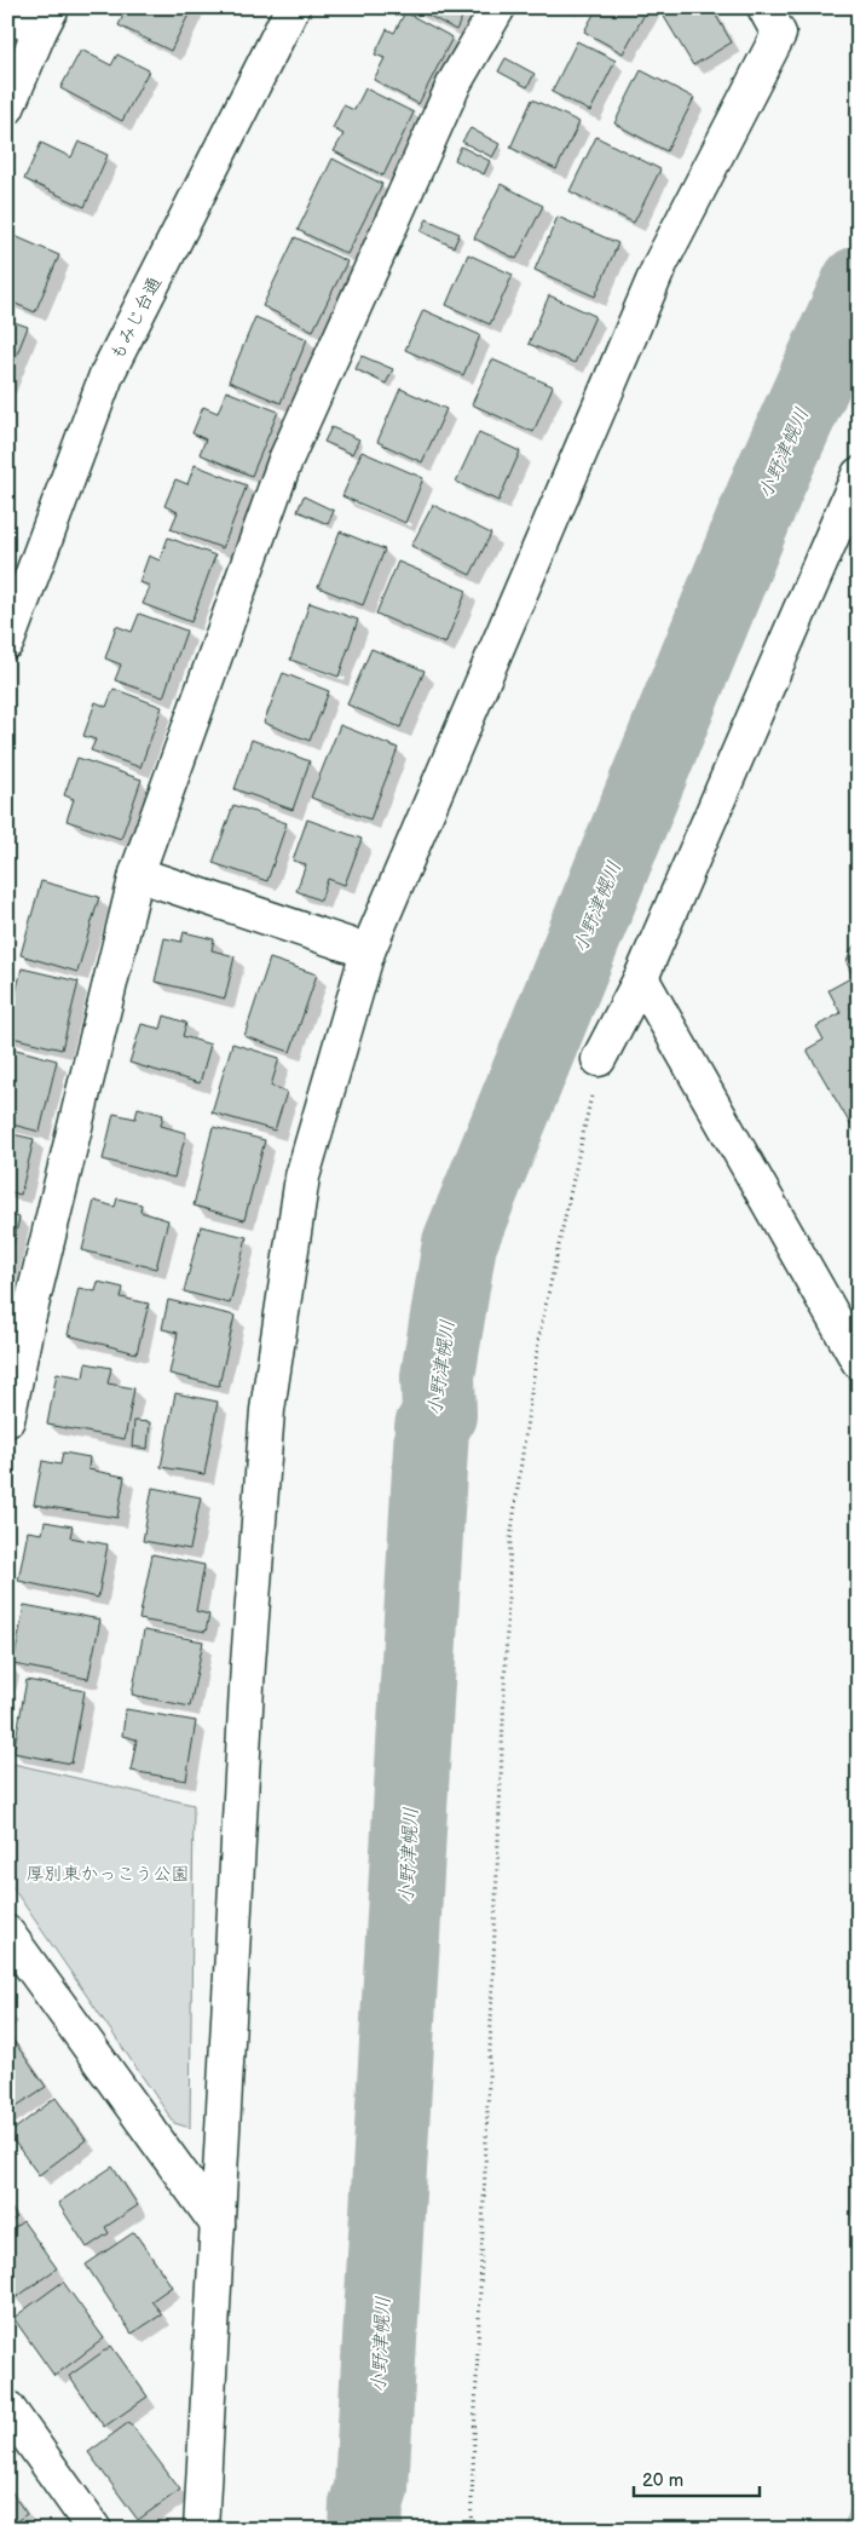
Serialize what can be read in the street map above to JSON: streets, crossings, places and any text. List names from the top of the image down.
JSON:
{
  "streets": {
    "street": ["もみじ台通"]
  },
  "water": ["小野津幌川"],
  "parks": ["厚別東かっこう公園"],
  "scale_bar": "20 m"
}
